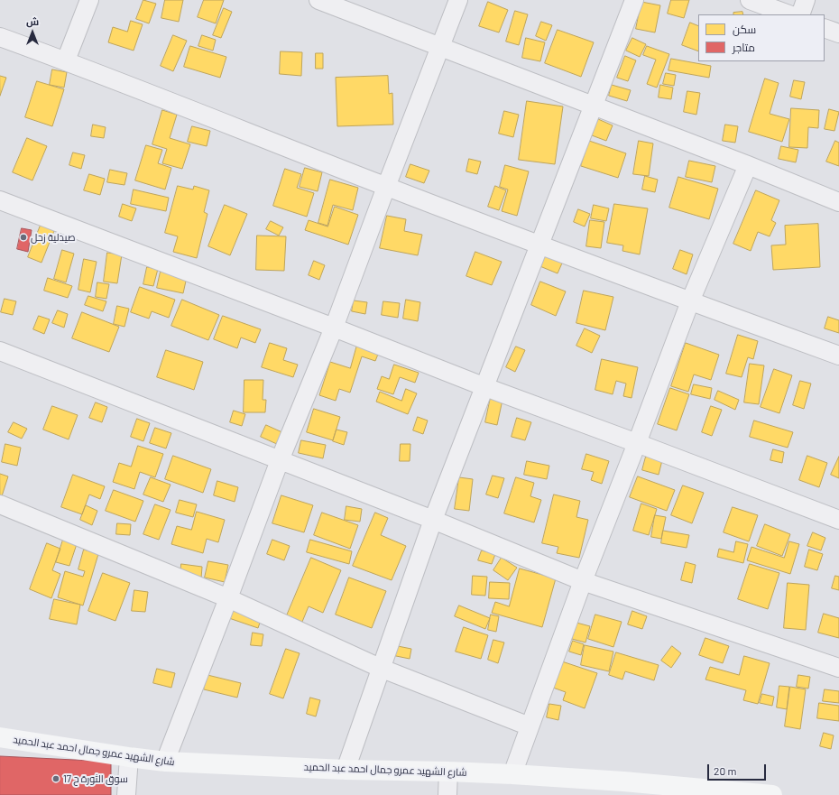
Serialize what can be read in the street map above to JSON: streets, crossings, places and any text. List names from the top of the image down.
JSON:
{
  "streets": {
    "street": ["شارع الشهيد عمرو جمال احمد عبد الحميد"]
  },
  "places": ["صيدلية زحل", "سوق الثورة ح 17"],
  "legend": ["سكن", "متاجر"],
  "scale_bar": "20 m",
  "north": "top"
}
